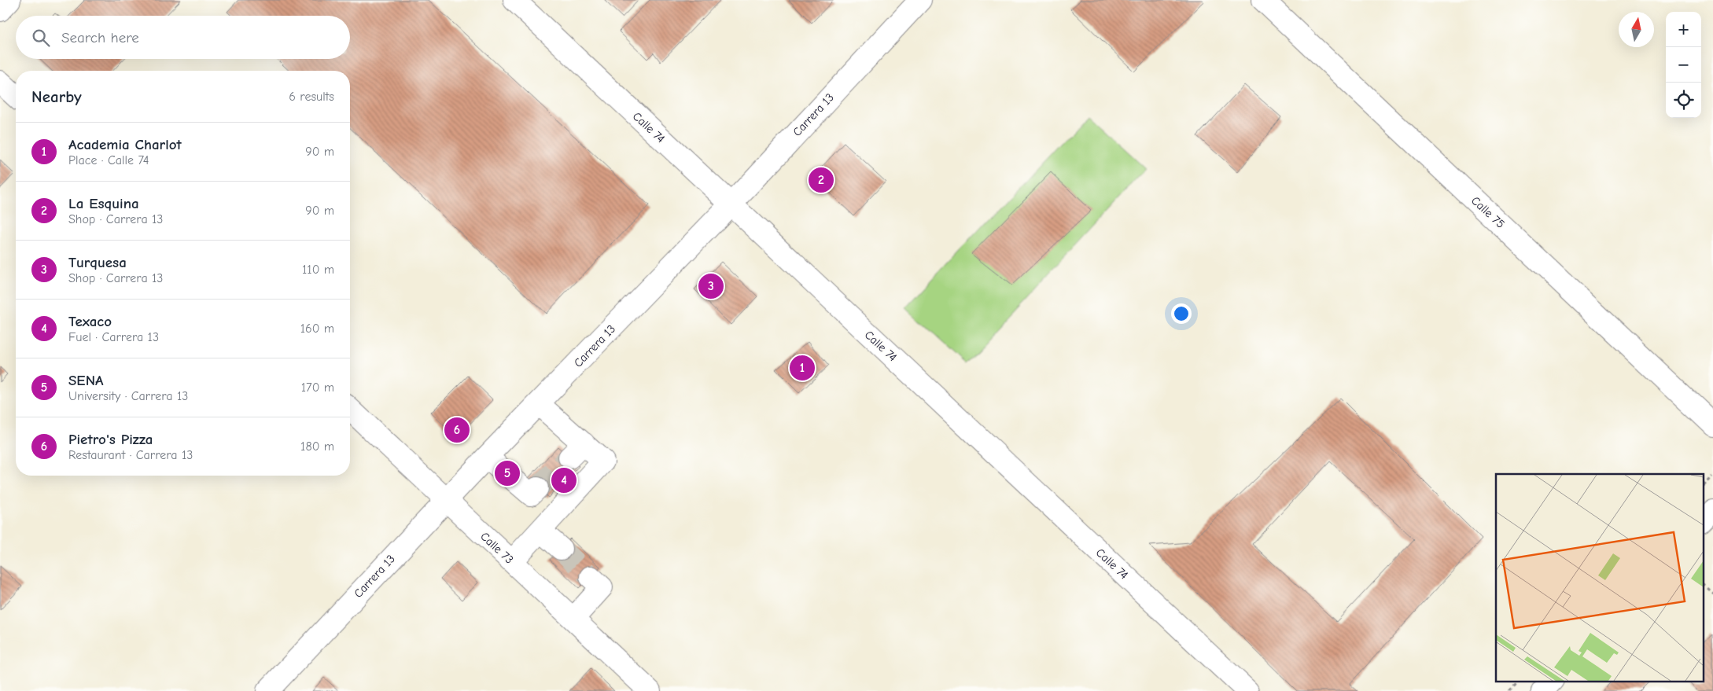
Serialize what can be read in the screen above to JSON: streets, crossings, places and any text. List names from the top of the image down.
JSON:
{
  "streets": {
    "street": [
      "Carrera 13",
      "Calle 74",
      "Calle 75",
      "Calle 73"
    ]
  },
  "crossings": [
    ["Carrera 13", "Calle 74"],
    ["Carrera 13", "Calle 73"]
  ],
  "north": "top",
  "page": {
    "map_buttons": ["+", "−"],
    "search": "Search here",
    "heading": ["Nearby", "6 results"],
    "list": [
      {
        "mark": "1",
        "name": "Academia Charlot",
        "note": "Place · Calle 74",
        "value": "90 m"
      },
      {
        "mark": "2",
        "name": "La Esquina",
        "note": "Shop · Carrera 13",
        "value": "90 m"
      },
      {
        "mark": "3",
        "name": "Turquesa",
        "note": "Shop · Carrera 13",
        "value": "110 m"
      },
      {
        "mark": "4",
        "name": "Texaco",
        "note": "Fuel · Carrera 13",
        "value": "160 m"
      },
      {
        "mark": "5",
        "name": "SENA",
        "note": "University · Carrera 13",
        "value": "170 m"
      },
      {
        "mark": "6",
        "name": "Pietro's Pizza",
        "note": "Restaurant · Carrera 13",
        "value": "180 m"
      }
    ],
    "pins": [
      "2",
      "3",
      "1",
      "6",
      "5",
      "4"
    ]
  }
}
